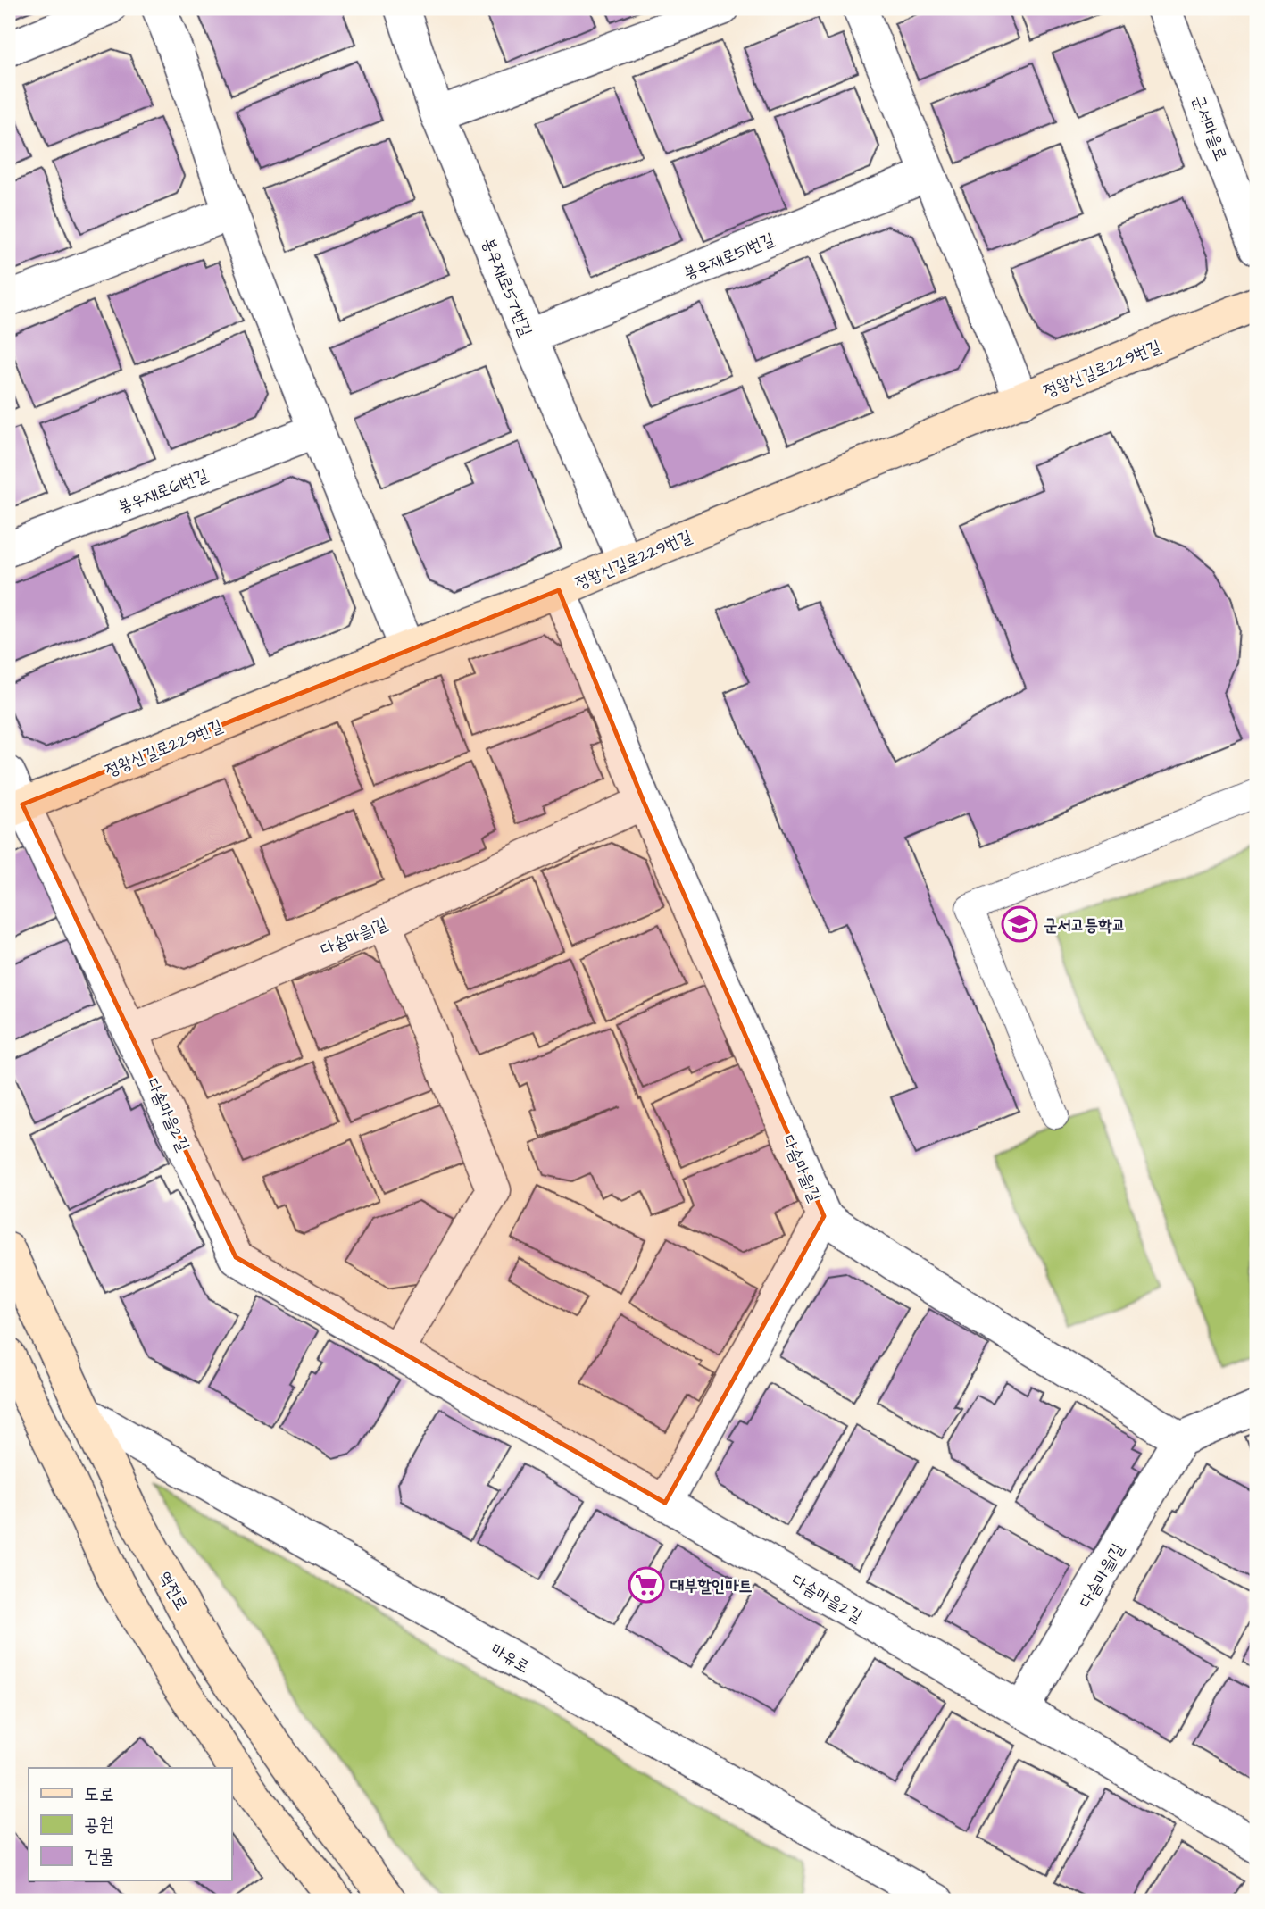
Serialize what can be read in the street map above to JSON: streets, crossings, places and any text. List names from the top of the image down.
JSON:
{
  "streets": {
    "main road": ["정왕신길로229번길", "역전로"],
    "street": [
      "군서마을로",
      "봉우재로51번길",
      "봉우재로57번길",
      "봉우재로61번길",
      "다솜마을1길",
      "다솜마을2길",
      "마유로"
    ]
  },
  "crossings": [
    ["봉우재로51번길", "봉우재로57번길"],
    ["봉우재로57번길", "정왕신길로229번길"],
    ["정왕신길로229번길", "다솜마을1길"],
    ["정왕신길로229번길", "다솜마을2길"],
    ["다솜마을1길", "다솜마을2길"],
    ["역전로", "마유로"]
  ],
  "places": {
    "school or university": ["군서고등학교"],
    "supermarket": ["대부할인마트"]
  },
  "legend": ["도로", "공원", "건물"]
}
